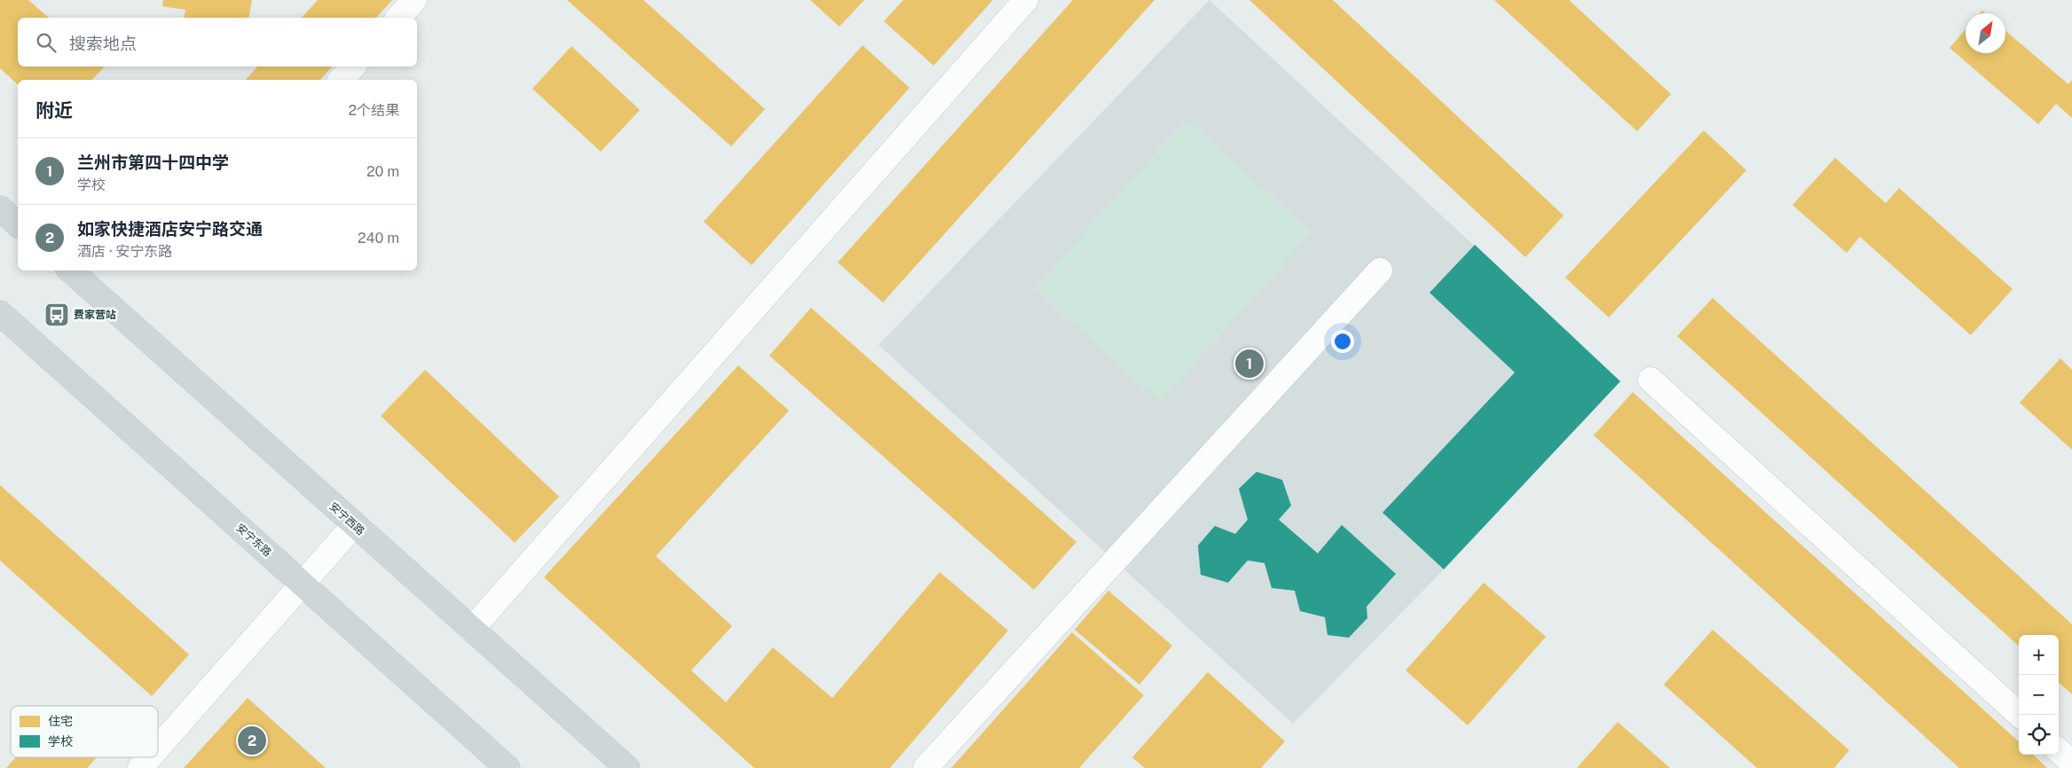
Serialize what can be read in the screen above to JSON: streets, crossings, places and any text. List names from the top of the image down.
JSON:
{
  "streets": {
    "main road": ["安宁西路", "安宁东路"]
  },
  "places": {
    "bus stop": ["费家营站"]
  },
  "legend": ["住宅", "学校"],
  "north": "top right",
  "page": {
    "search": "搜索地点",
    "heading": ["附近", "2个结果"],
    "list": [
      {
        "mark": "1",
        "name": "兰州市第四十四中学",
        "note": "学校",
        "value": "20 m"
      },
      {
        "mark": "2",
        "name": "如家快捷酒店安宁路交通",
        "note": "酒店 · 安宁东路",
        "value": "240 m"
      }
    ],
    "pins": ["1", "2"],
    "map_buttons": ["+", "−"]
  }
}
